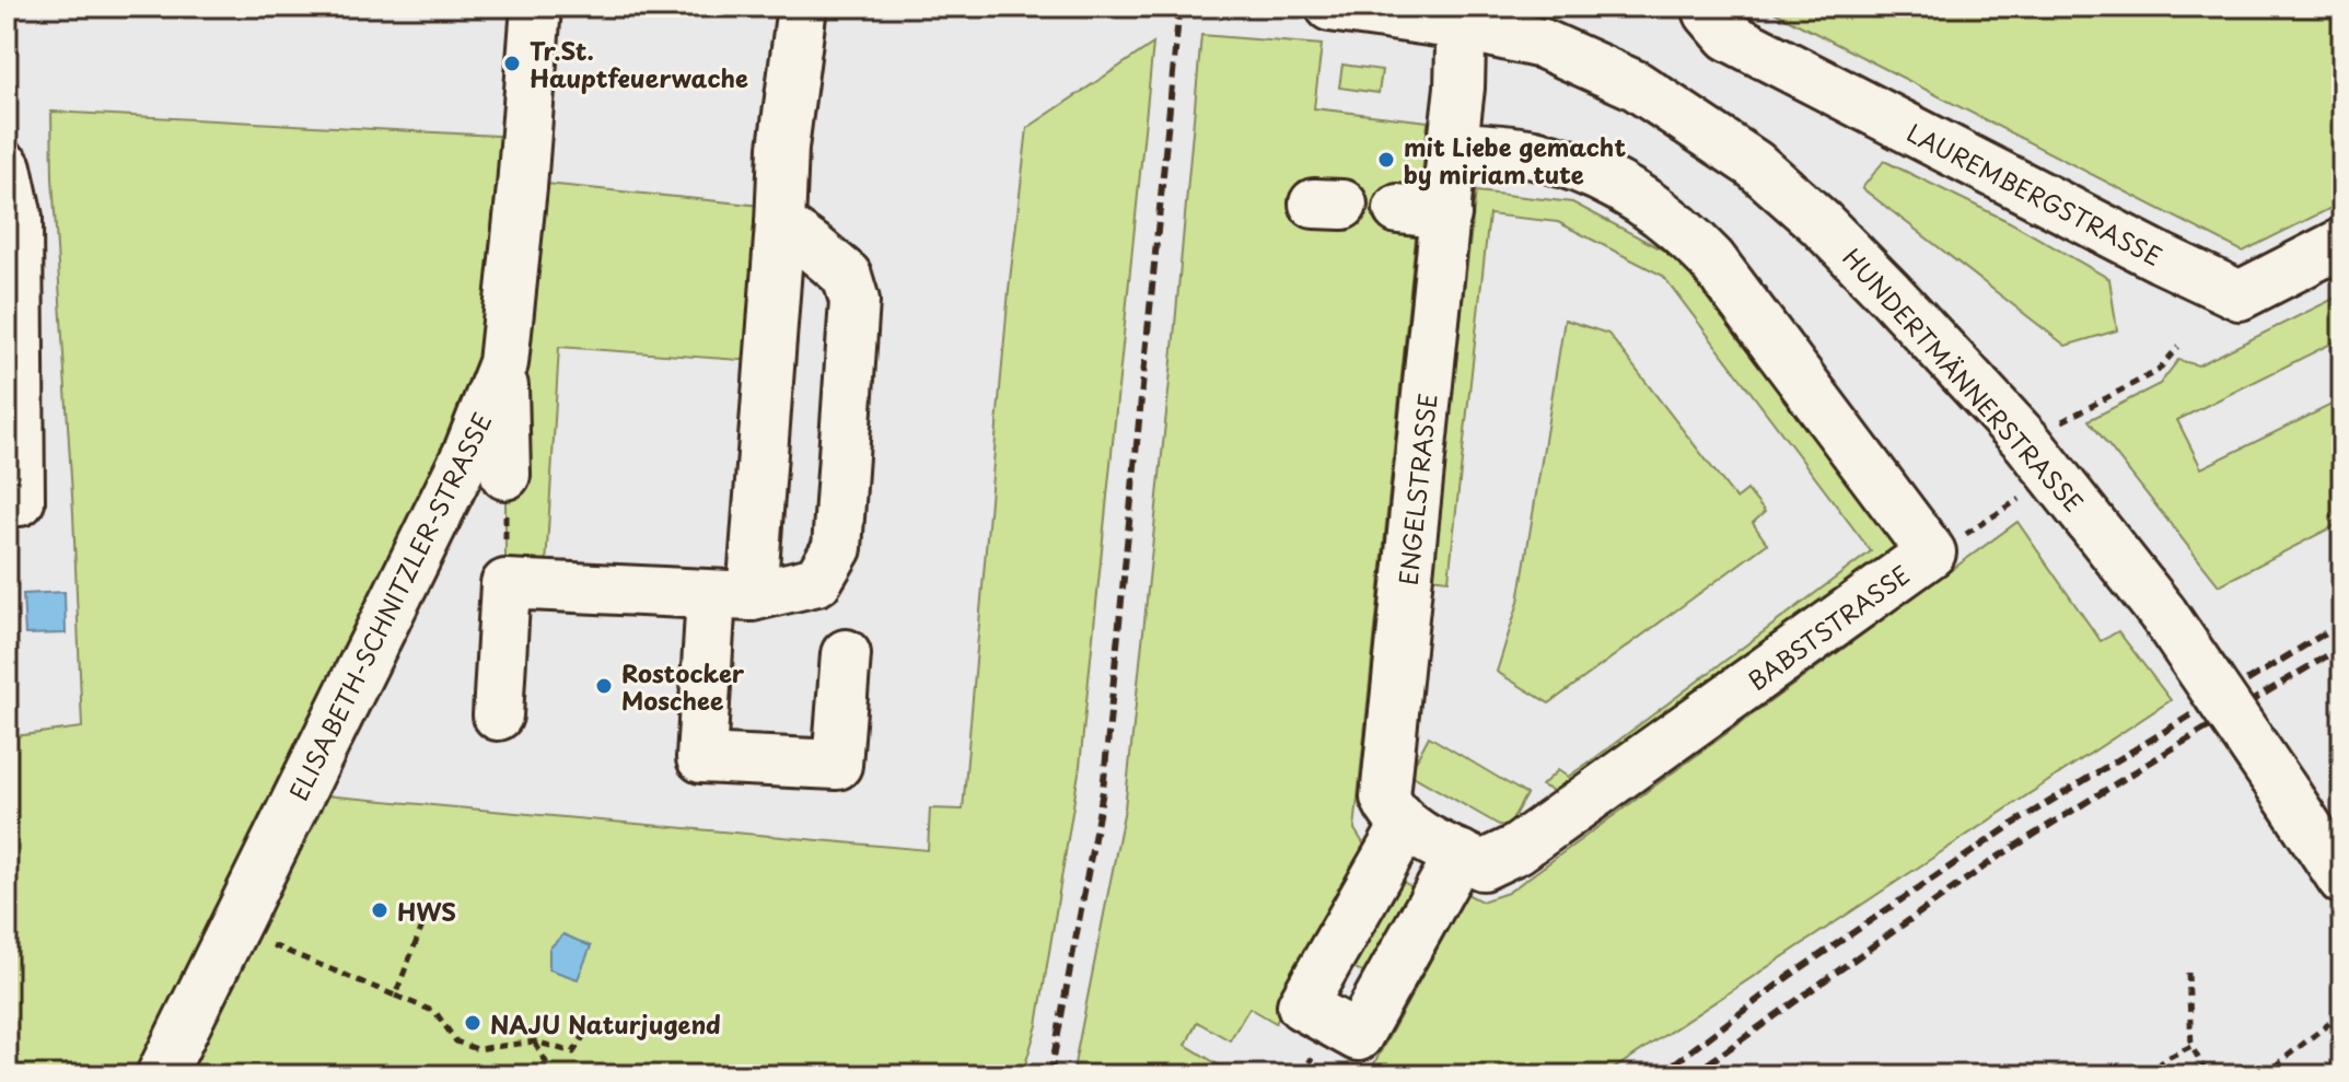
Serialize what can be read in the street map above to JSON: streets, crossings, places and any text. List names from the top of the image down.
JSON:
{
  "streets": {
    "street": [
      "LAUREMBERGSTRASSE",
      "HUNDERTMÄNNERSTRASSE",
      "ENGELSTRASSE",
      "ELISABETH-SCHNITZLER-STRASSE",
      "BABSTSTRASSE"
    ]
  },
  "crossings": [
    ["HUNDERTMÄNNERSTRASSE", "ENGELSTRASSE"],
    ["ENGELSTRASSE", "BABSTSTRASSE"]
  ],
  "places": [
    "Tr.St. Hauptfeuerwache",
    "mit Liebe gemacht by miriam tute",
    "Rostocker Moschee",
    "HWS",
    "NAJU Naturjugend"
  ]
}
